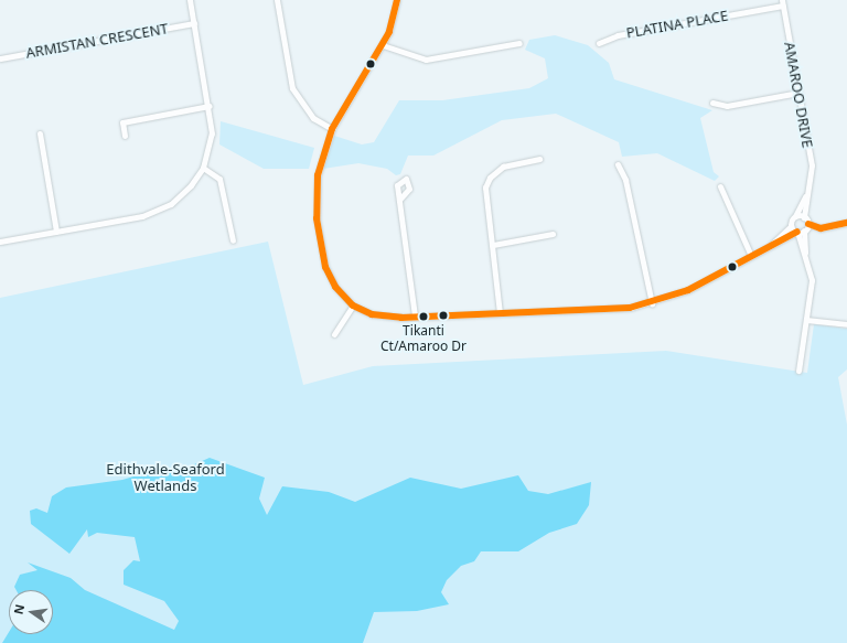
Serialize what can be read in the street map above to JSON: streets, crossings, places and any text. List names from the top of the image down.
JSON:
{
  "streets": {
    "street": ["PLATINA PLACE", "ARMISTAN CRESCENT", "AMAROO DRIVE"]
  },
  "crossings": [
    ["PLATINA PLACE", "AMAROO DRIVE"]
  ],
  "parks": ["Edithvale-Seaford Wetlands"],
  "places": ["Tikanti Ct/Amaroo Dr"],
  "north": "left"
}
